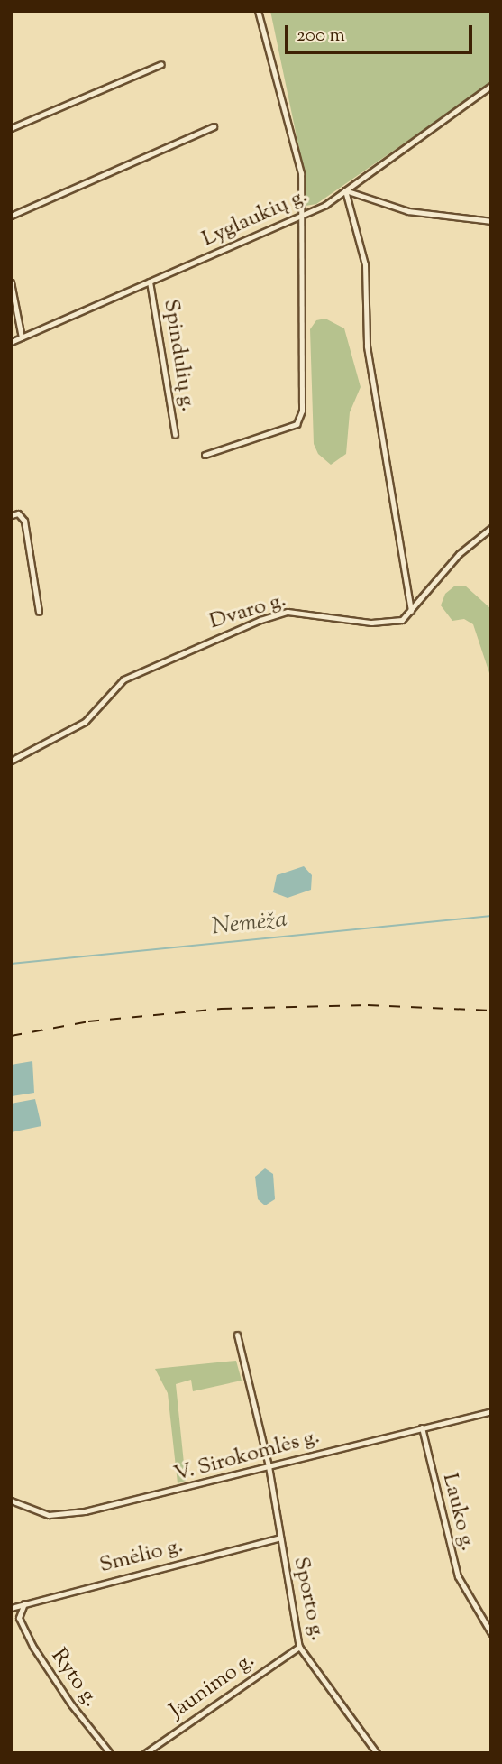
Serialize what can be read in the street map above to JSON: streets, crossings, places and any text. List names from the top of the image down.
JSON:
{
  "streets": {
    "street": [
      "Lyglaukių g.",
      "Spindulių g.",
      "Dvaro g.",
      "V. Sirokomlės g.",
      "Lauko g.",
      "Smėlio g.",
      "Sporto g.",
      "Ryto g.",
      "Jaunimo g."
    ]
  },
  "crossings": [
    ["Lyglaukių g.", "Spindulių g."],
    ["V. Sirokomlės g.", "Lauko g."],
    ["V. Sirokomlės g.", "Sporto g."],
    ["Smėlio g.", "Sporto g."],
    ["Smėlio g.", "Ryto g."],
    ["Sporto g.", "Jaunimo g."]
  ],
  "water": ["Nemėža"],
  "scale_bar": "200 m"
}
